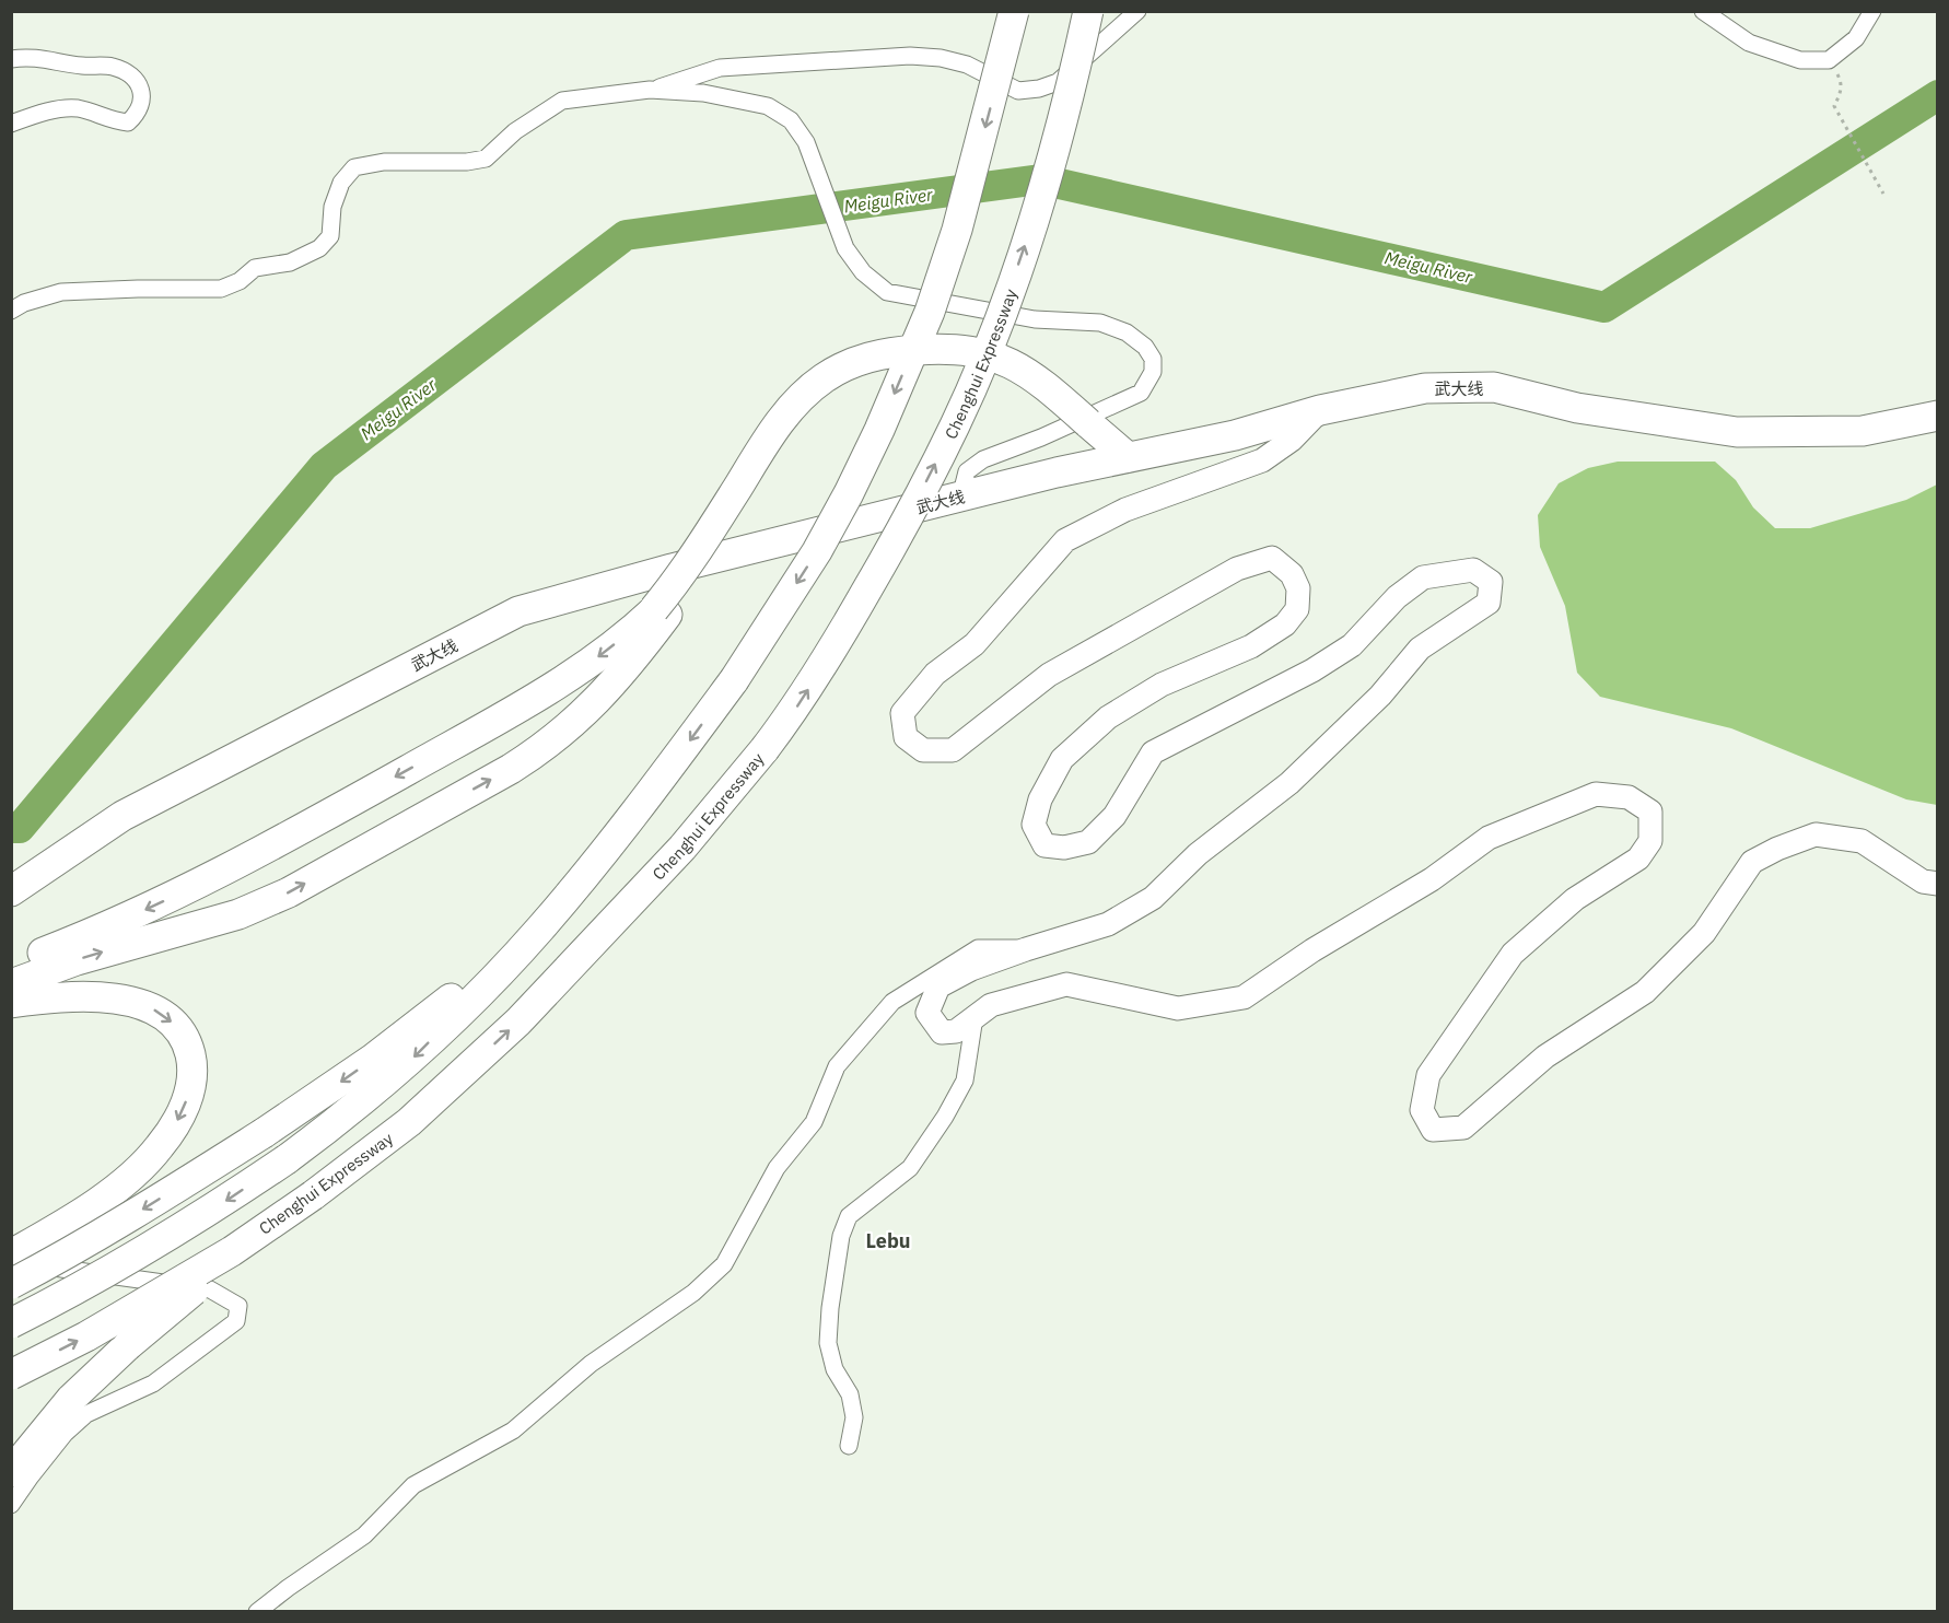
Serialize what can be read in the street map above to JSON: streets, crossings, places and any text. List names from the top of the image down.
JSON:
{
  "streets": {
    "highway": ["Chenghui Expressway", "武大线"]
  },
  "districts": ["Lebu"],
  "water": ["Meigu River"]
}
